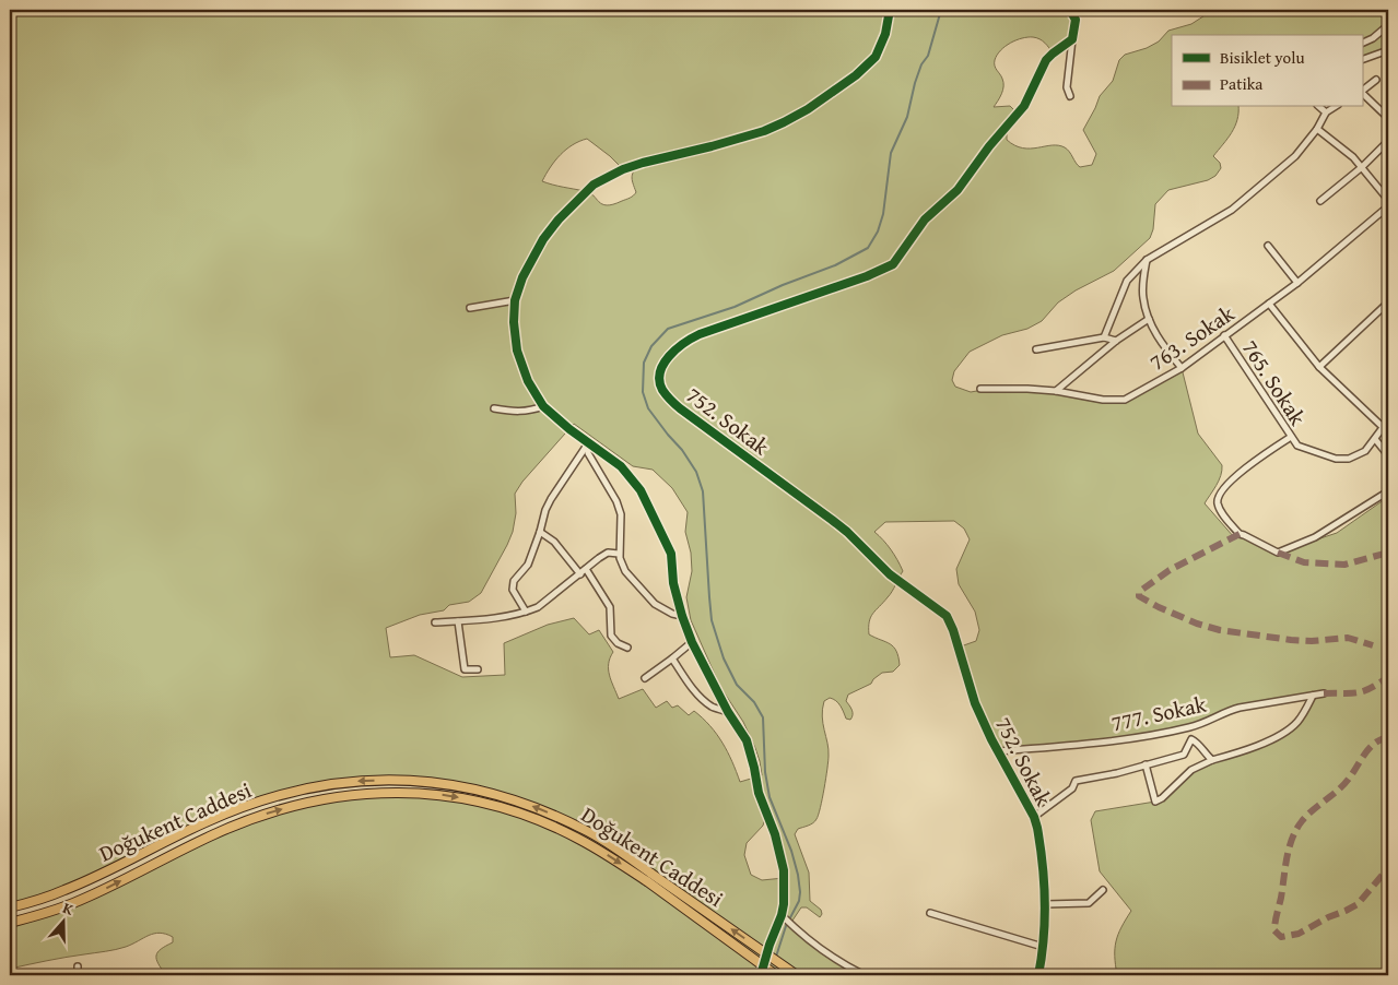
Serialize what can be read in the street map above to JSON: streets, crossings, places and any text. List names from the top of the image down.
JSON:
{
  "streets": {
    "main road": ["Doğukent Caddesi"],
    "street": [
      "763. Sokak",
      "765. Sokak",
      "752. Sokak",
      "777. Sokak"
    ]
  },
  "crossings": [
    ["763. Sokak", "765. Sokak"],
    ["752. Sokak", "777. Sokak"]
  ],
  "legend": ["Bisiklet yolu", "Patika"],
  "north": "top"
}
